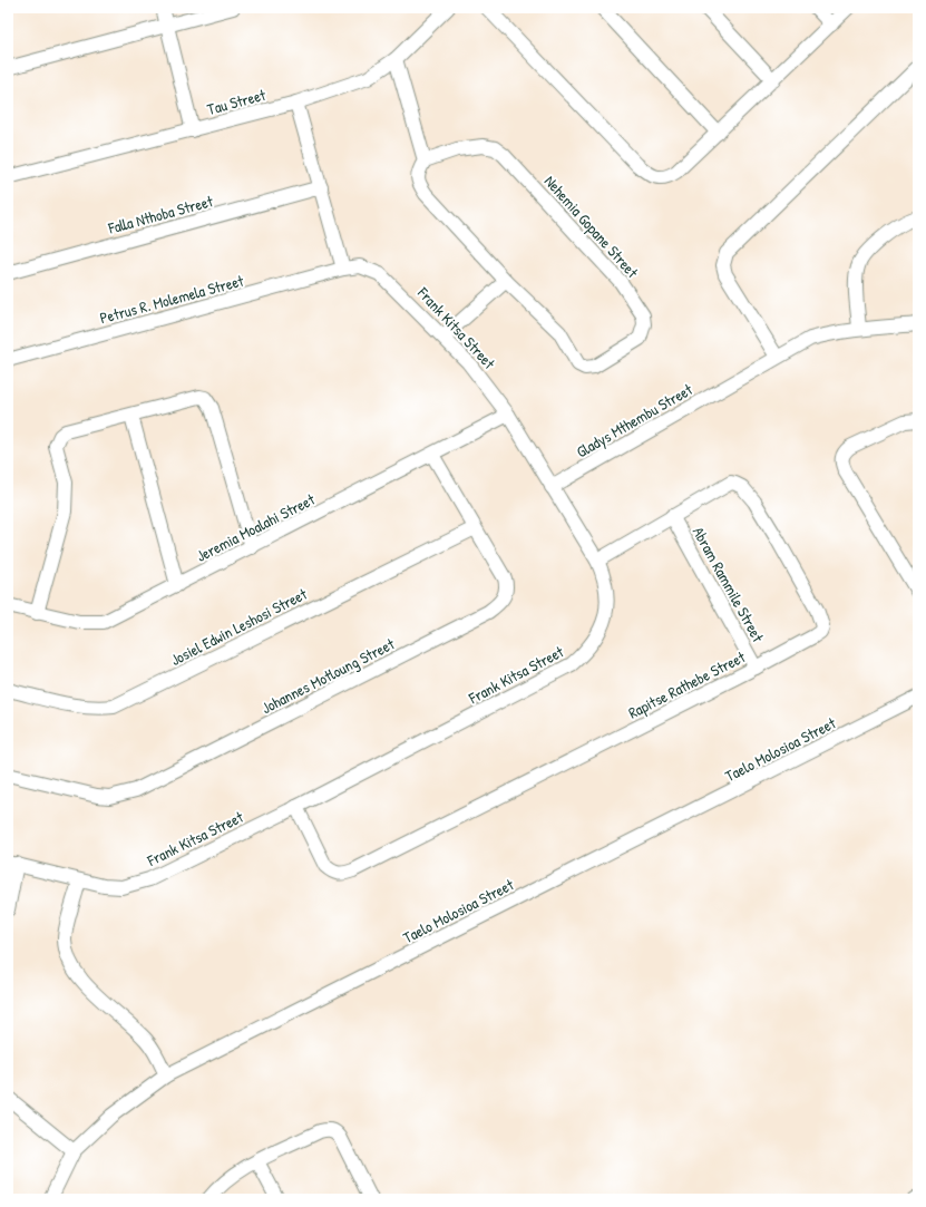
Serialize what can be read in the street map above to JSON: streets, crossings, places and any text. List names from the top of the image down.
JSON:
{
  "streets": {
    "street": [
      "Tau Street",
      "Falla Nthoba Street",
      "Nehemia Gopane Street",
      "Petrus R. Molemela Street",
      "Frank Kitsa Street",
      "Gladys Mthembu Street",
      "Jeremia Moalahi Street",
      "Abram Rammile Street",
      "Josiel Edwin Leshosi Street",
      "Johannes Motloung Street",
      "Rapitse Rathebe Street",
      "Taelo Molosioa Street"
    ]
  },
  "crossings": [
    ["Petrus R. Molemela Street", "Frank Kitsa Street"],
    ["Frank Kitsa Street", "Gladys Mthembu Street"],
    ["Frank Kitsa Street", "Jeremia Moalahi Street"],
    ["Frank Kitsa Street", "Rapitse Rathebe Street"],
    ["Jeremia Moalahi Street", "Johannes Motloung Street"],
    ["Abram Rammile Street", "Rapitse Rathebe Street"],
    ["Josiel Edwin Leshosi Street", "Johannes Motloung Street"]
  ]
}
